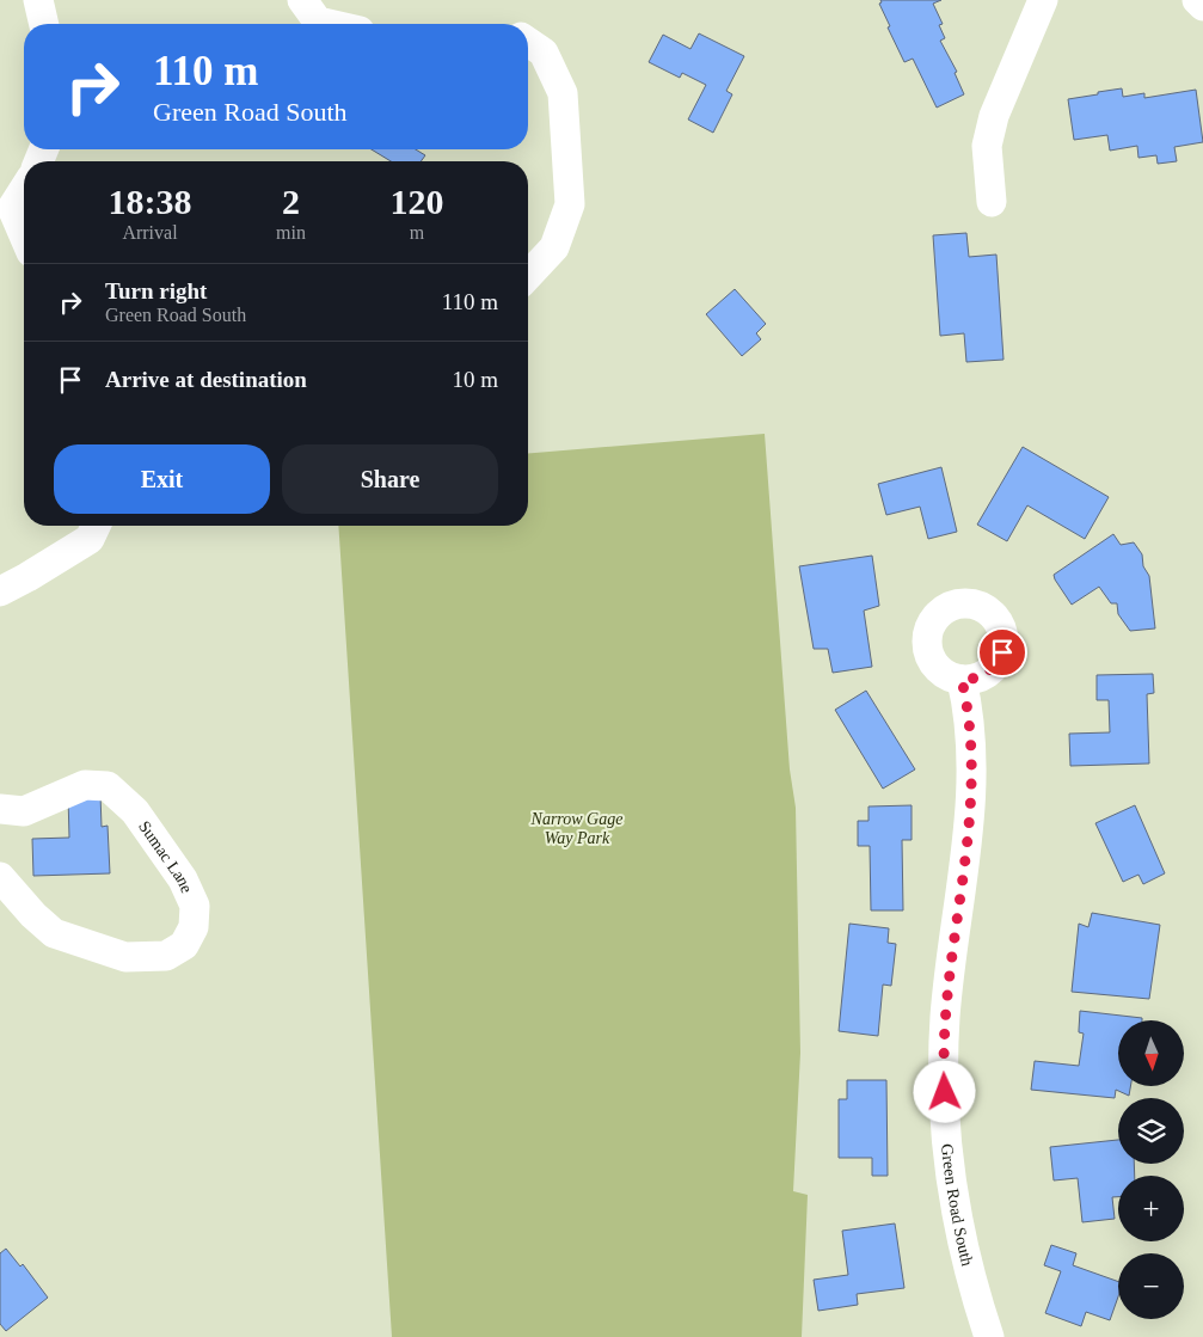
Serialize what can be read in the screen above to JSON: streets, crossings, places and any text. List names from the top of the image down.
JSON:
{
  "streets": {
    "street": ["Sumac Lane", "Green Road South"]
  },
  "parks": ["Narrow Gage Way Park"],
  "north": "bottom",
  "page": {
    "turn": ["110 m", "Green Road South"],
    "eta": [
      "18:38",
      "Arrival",
      "2",
      "min",
      "120",
      "m"
    ],
    "list": [
      {
        "name": "Turn right",
        "note": "Green Road South",
        "value": "110 m"
      },
      {
        "name": "Arrive at destination",
        "value": "10 m"
      }
    ],
    "buttons": ["Exit", "Share"],
    "map_buttons": ["+", "−"]
  }
}
